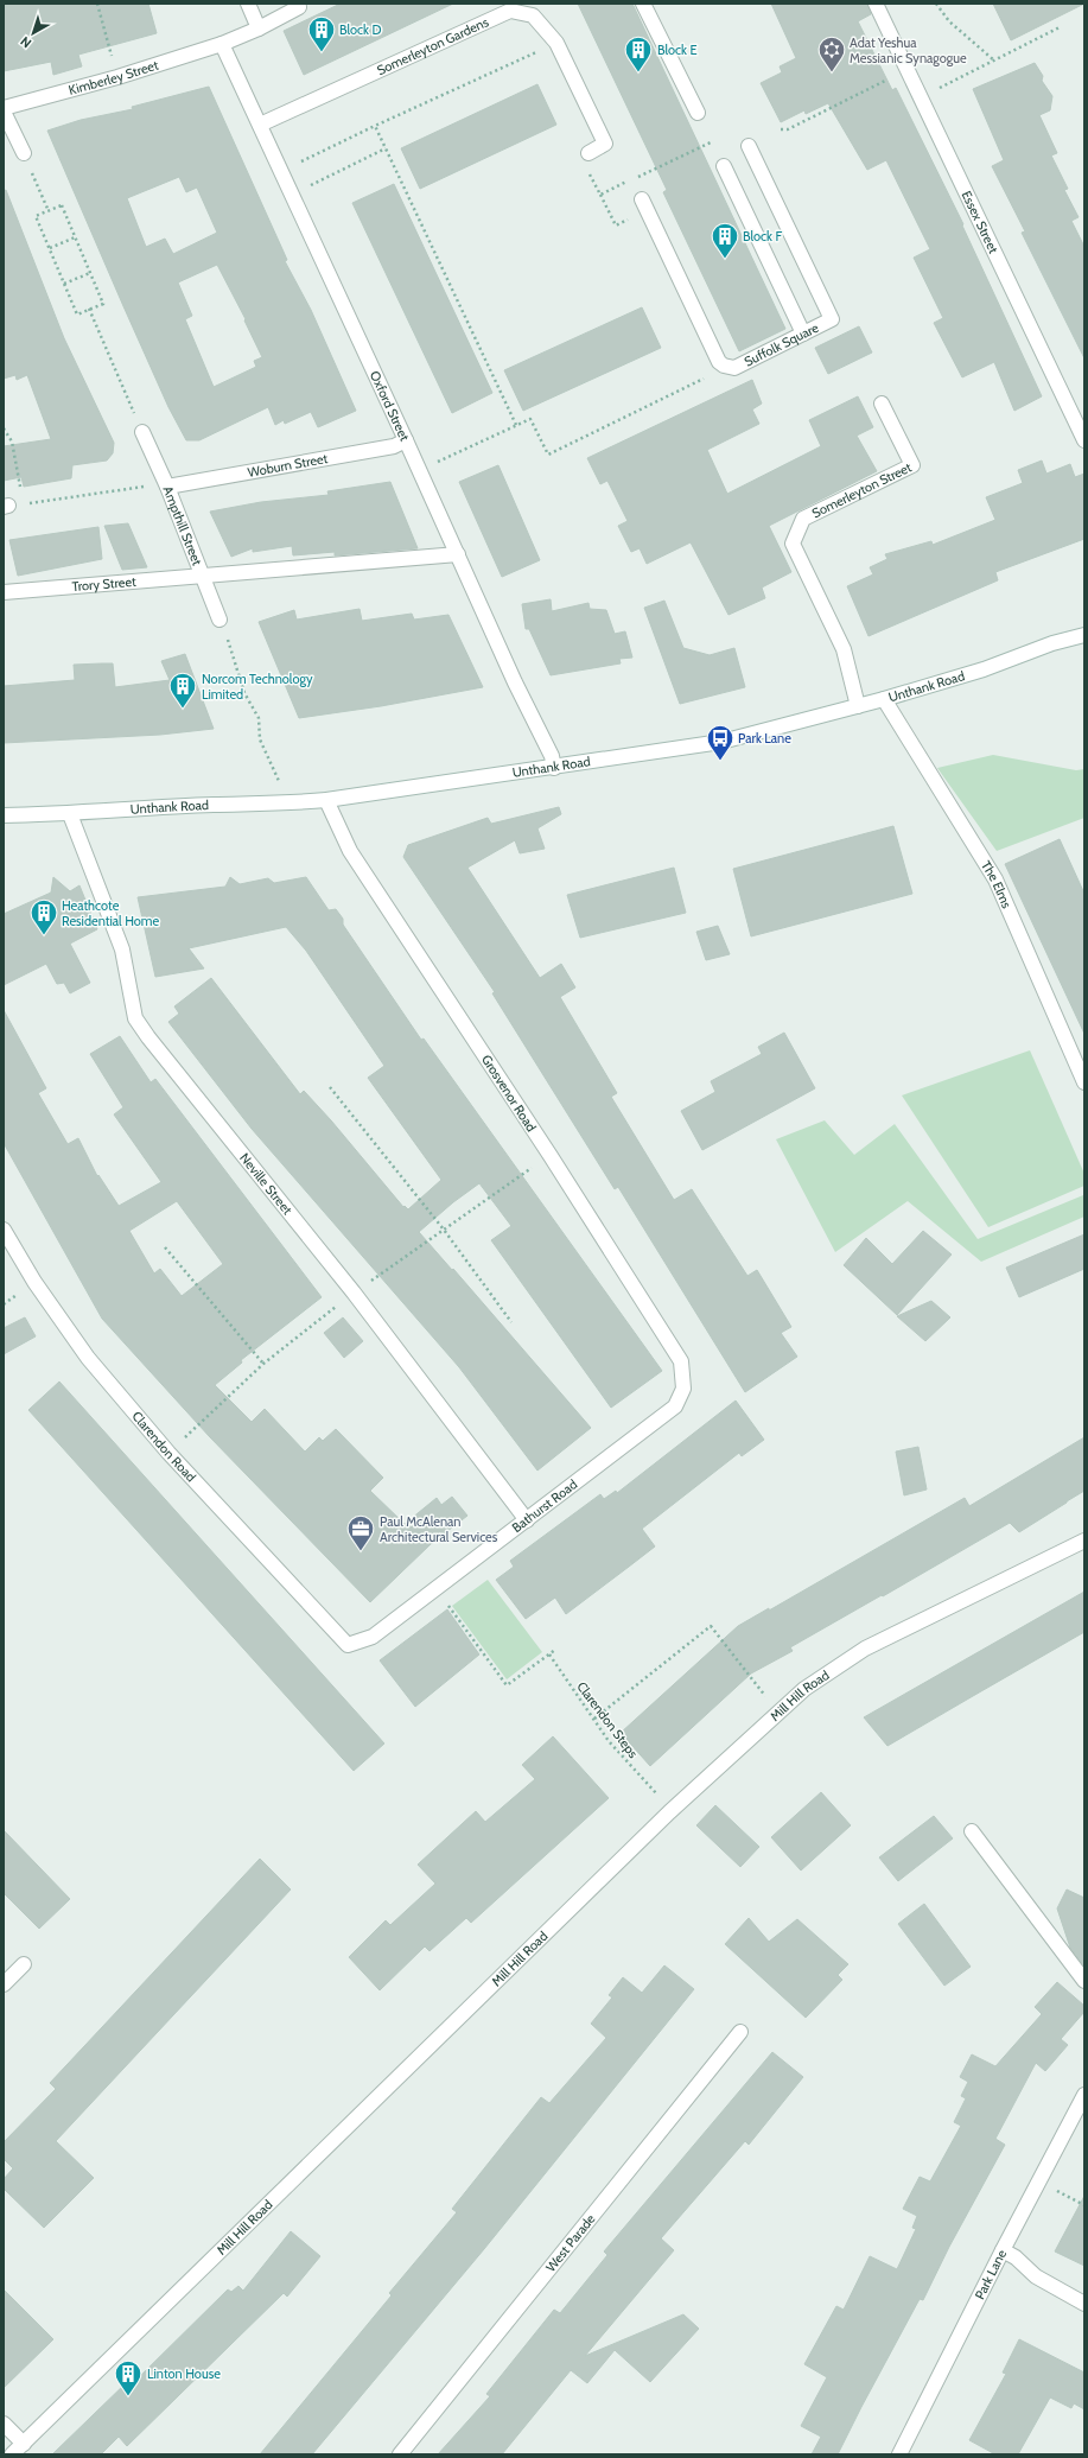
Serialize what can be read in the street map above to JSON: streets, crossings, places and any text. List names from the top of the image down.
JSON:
{
  "streets": {
    "street": [
      "Somerleyton Gardens",
      "Kimberley Street",
      "Essex Street",
      "Suffolk Square",
      "Oxford Street",
      "Woburn Street",
      "Somerleyton Street",
      "Ampthill Street",
      "Trory Street",
      "Unthank Road",
      "The Elms",
      "Grosvenor Road",
      "Neville Street",
      "Clarendon Road",
      "Bathurst Road",
      "Mill Hill Road",
      "West Parade",
      "Park Lane"
    ],
    "path": ["Clarendon Steps"]
  },
  "crossings": [
    ["Somerleyton Gardens", "Oxford Street"],
    ["Kimberley Street", "Oxford Street"],
    ["Oxford Street", "Woburn Street"],
    ["Oxford Street", "Trory Street"],
    ["Oxford Street", "Unthank Road"],
    ["Woburn Street", "Ampthill Street"],
    ["Somerleyton Street", "Unthank Road"],
    ["Ampthill Street", "Trory Street"],
    ["Unthank Road", "The Elms"],
    ["Unthank Road", "Grosvenor Road"],
    ["Unthank Road", "Neville Street"],
    ["Grosvenor Road", "Bathurst Road"],
    ["Neville Street", "Bathurst Road"],
    ["Clarendon Road", "Bathurst Road"]
  ],
  "places": {
    "building": [
      "Block D",
      "Block E",
      "Block F",
      "Norcom Technology Limited",
      "Heathcote Residential Home",
      "Linton House"
    ],
    "synagogue": ["Adat Yeshua Messianic Synagogue"],
    "bus stop": ["Park Lane"],
    "office": ["Paul McAlenan Architectural Services"]
  },
  "north": "bottom left"
}
